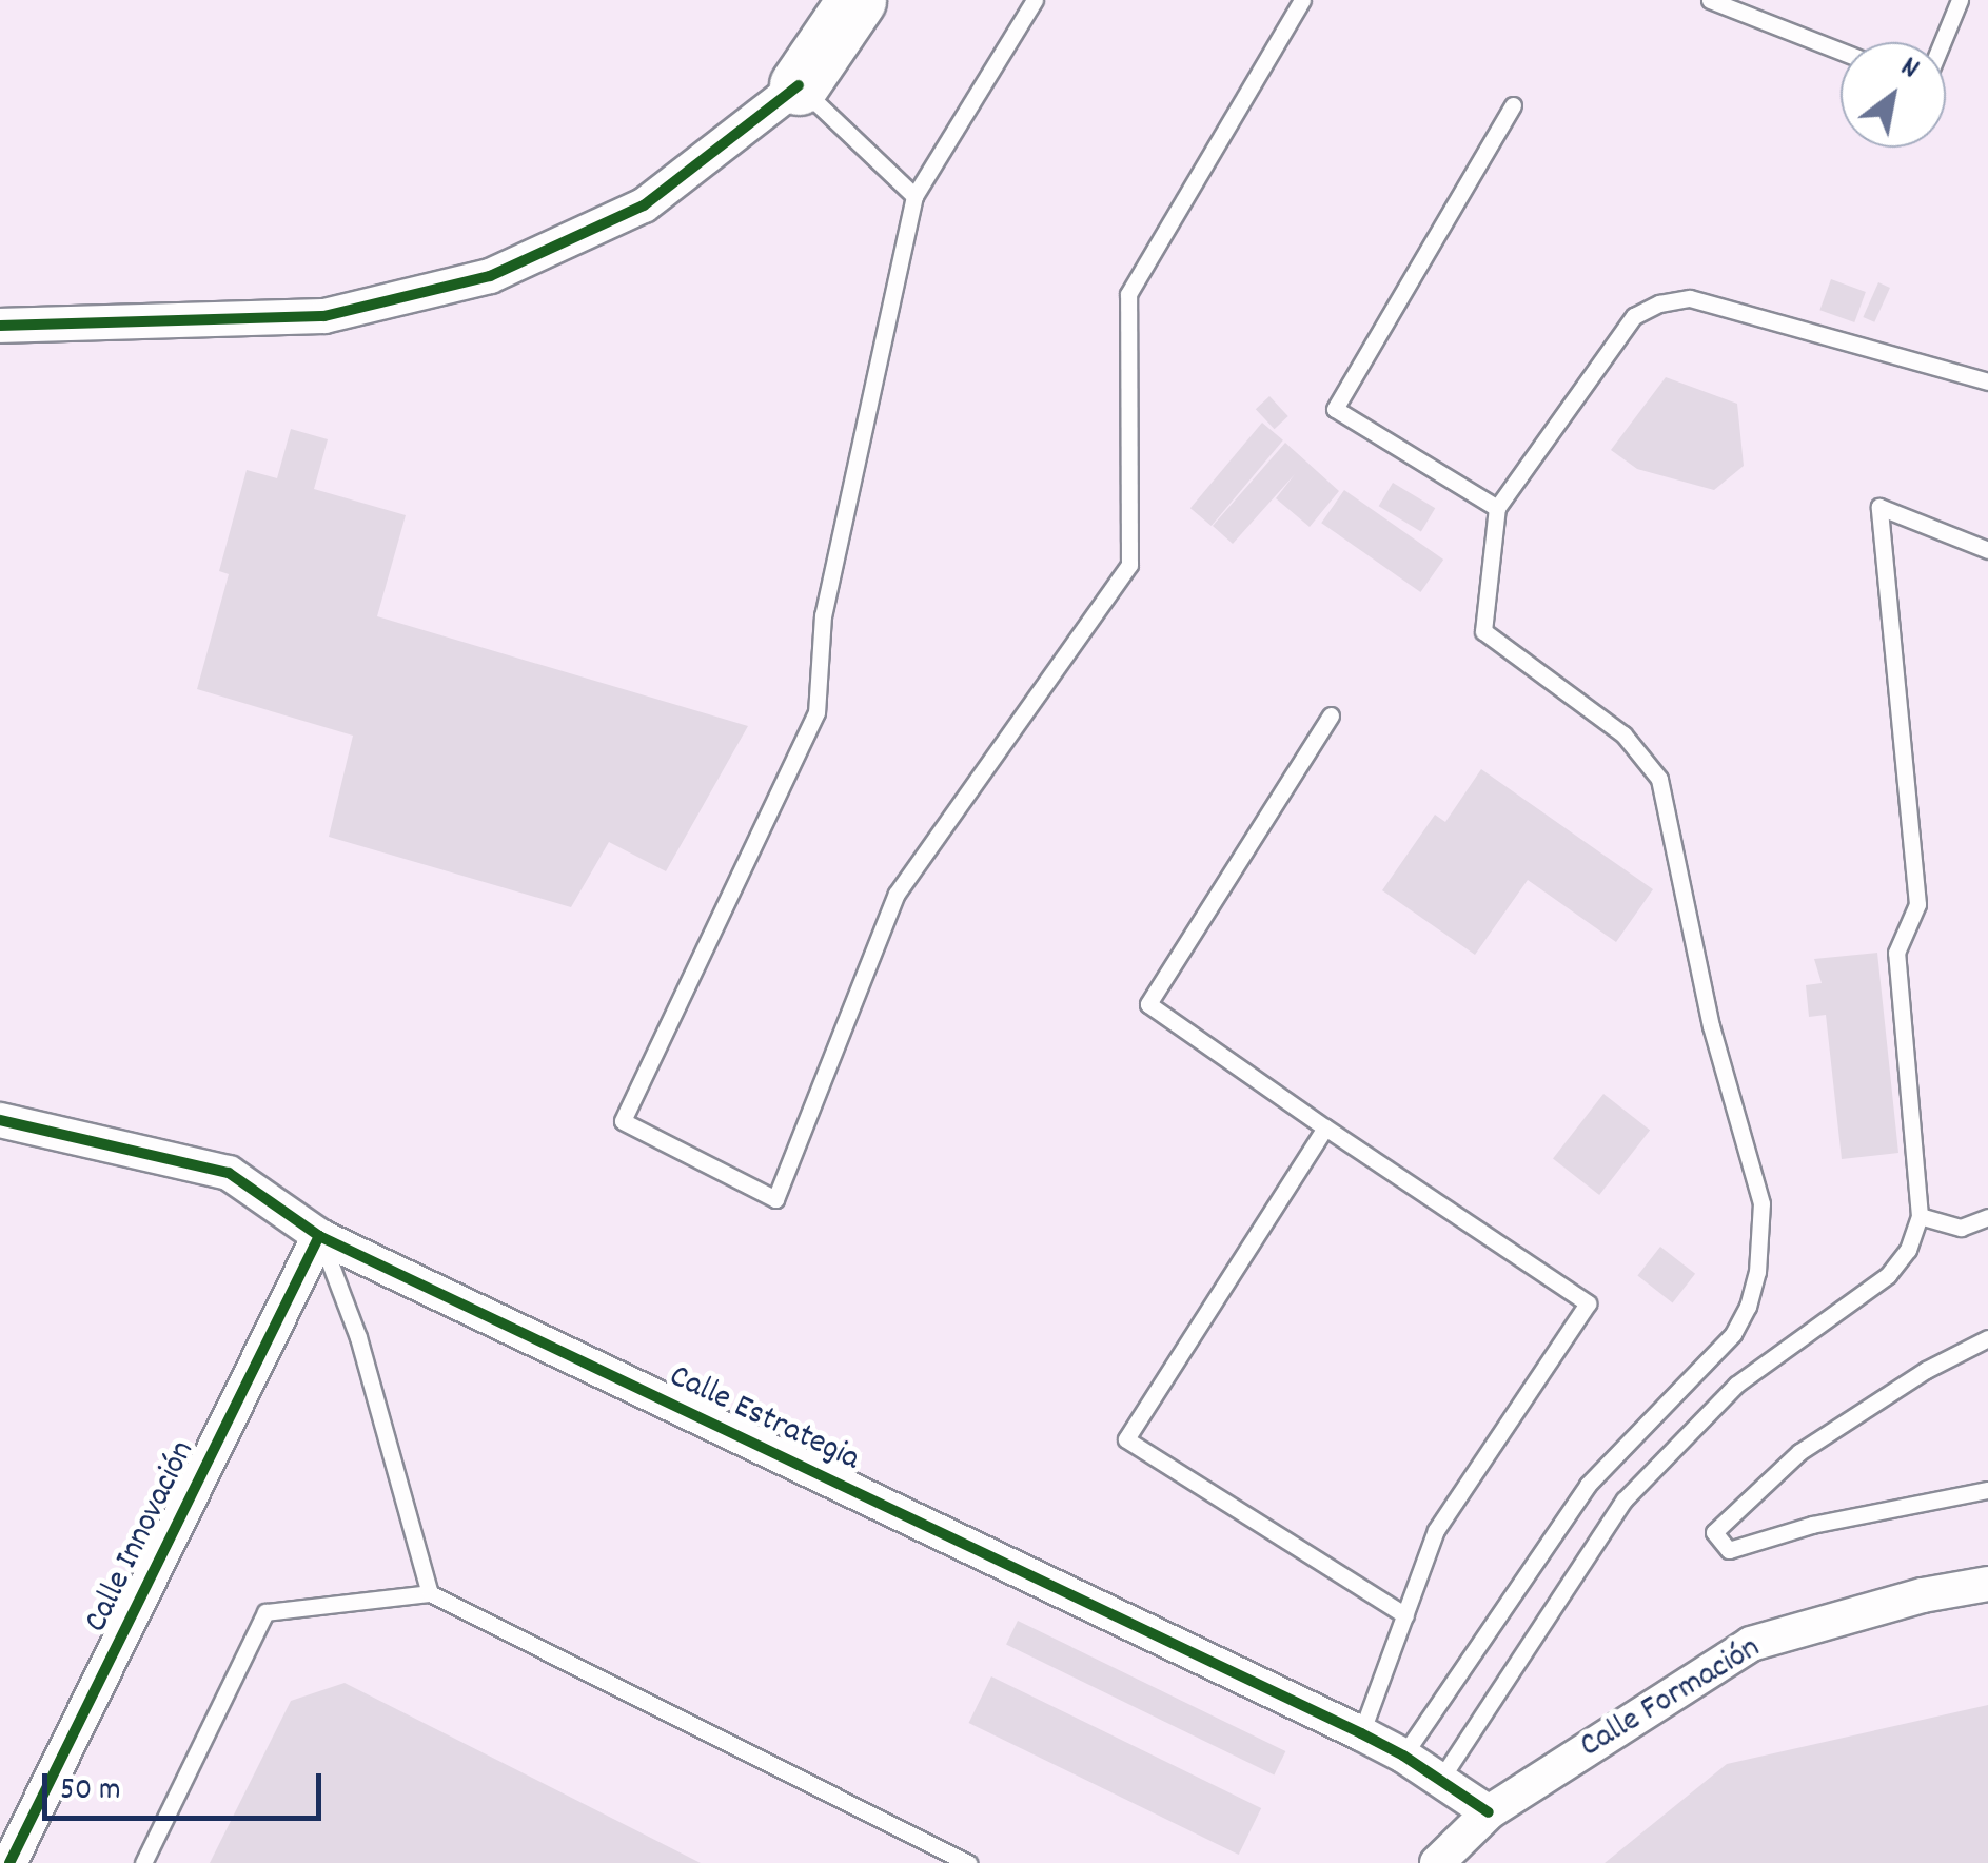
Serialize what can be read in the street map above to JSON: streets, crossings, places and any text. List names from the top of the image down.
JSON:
{
  "streets": {
    "street": ["Calle Estrategia", "Calle Innovación", "Calle Formación"]
  },
  "crossings": [
    ["Calle Estrategia", "Calle Innovación"],
    ["Calle Estrategia", "Calle Formación"]
  ],
  "scale_bar": "50 m",
  "north": "top right"
}
